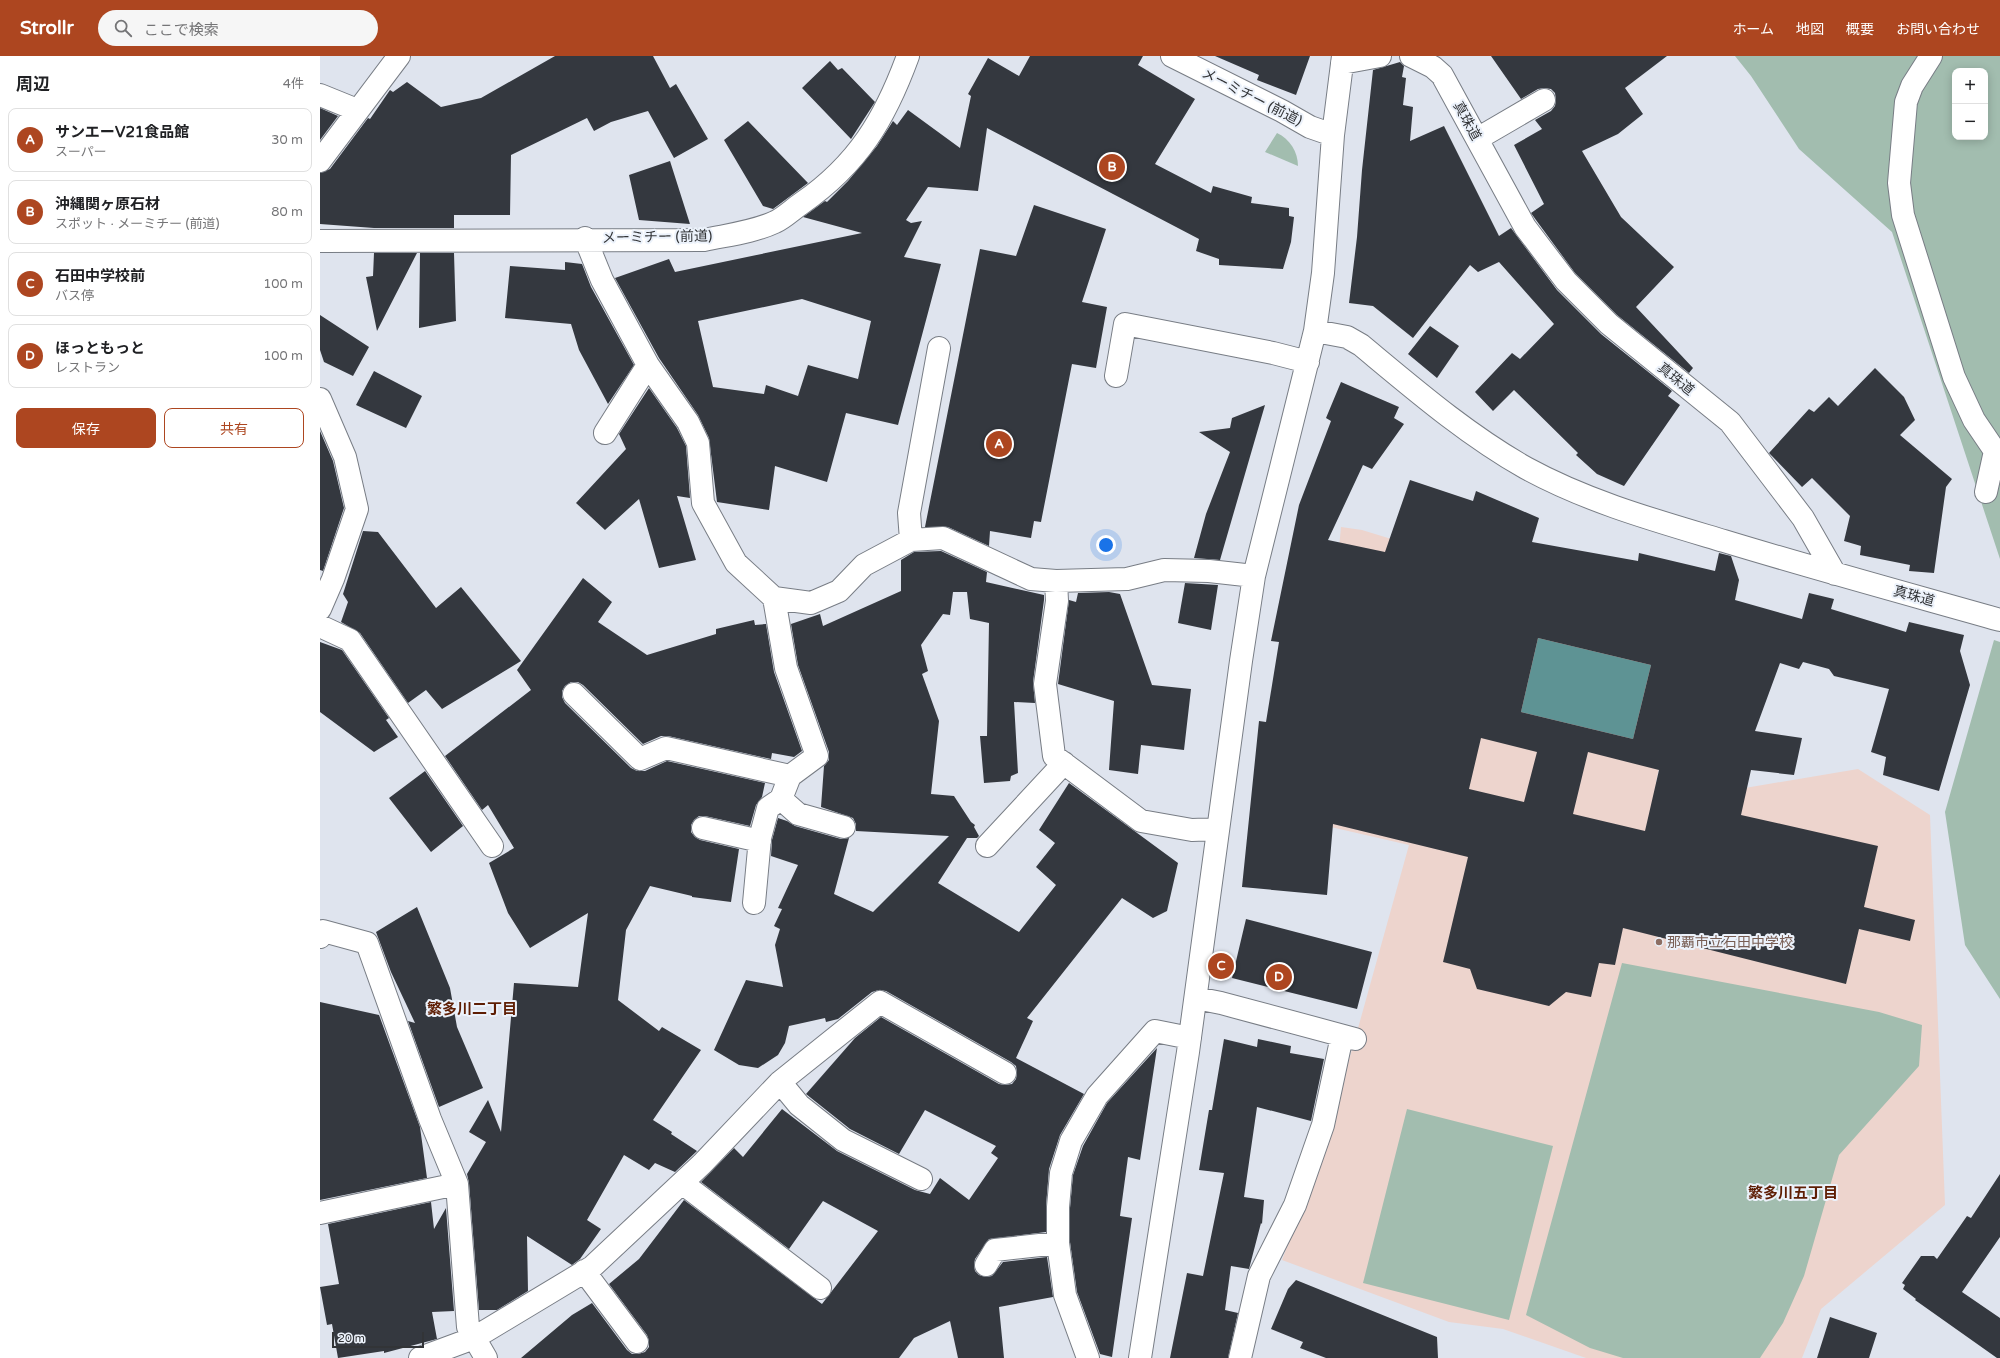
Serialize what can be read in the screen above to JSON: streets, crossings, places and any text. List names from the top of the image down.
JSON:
{
  "streets": {
    "street": ["メーミチー (前道)", "真珠道"]
  },
  "districts": ["繁多川二丁目", "繁多川五丁目"],
  "places": ["那覇市立石田中学校"],
  "scale_bar": "20 m",
  "page": {
    "header": "Strollr",
    "search": "ここで検索",
    "nav": [
      "ホーム",
      "地図",
      "概要",
      "お問い合わせ"
    ],
    "heading": ["周辺", "4件"],
    "map_buttons": ["+", "−"],
    "list": [
      {
        "mark": "A",
        "name": "サンエーV21食品館",
        "note": "スーパー",
        "value": "30 m"
      },
      {
        "mark": "B",
        "name": "沖縄関ヶ原石材",
        "note": "スポット · メーミチー (前道)",
        "value": "80 m"
      },
      {
        "mark": "C",
        "name": "石田中学校前",
        "note": "バス停",
        "value": "100 m"
      },
      {
        "mark": "D",
        "name": "ほっともっと",
        "note": "レストラン",
        "value": "100 m"
      }
    ],
    "pins": [
      "B",
      "A",
      "C",
      "D"
    ],
    "buttons": ["保存", "共有"],
    "scale": "20 m"
  }
}
